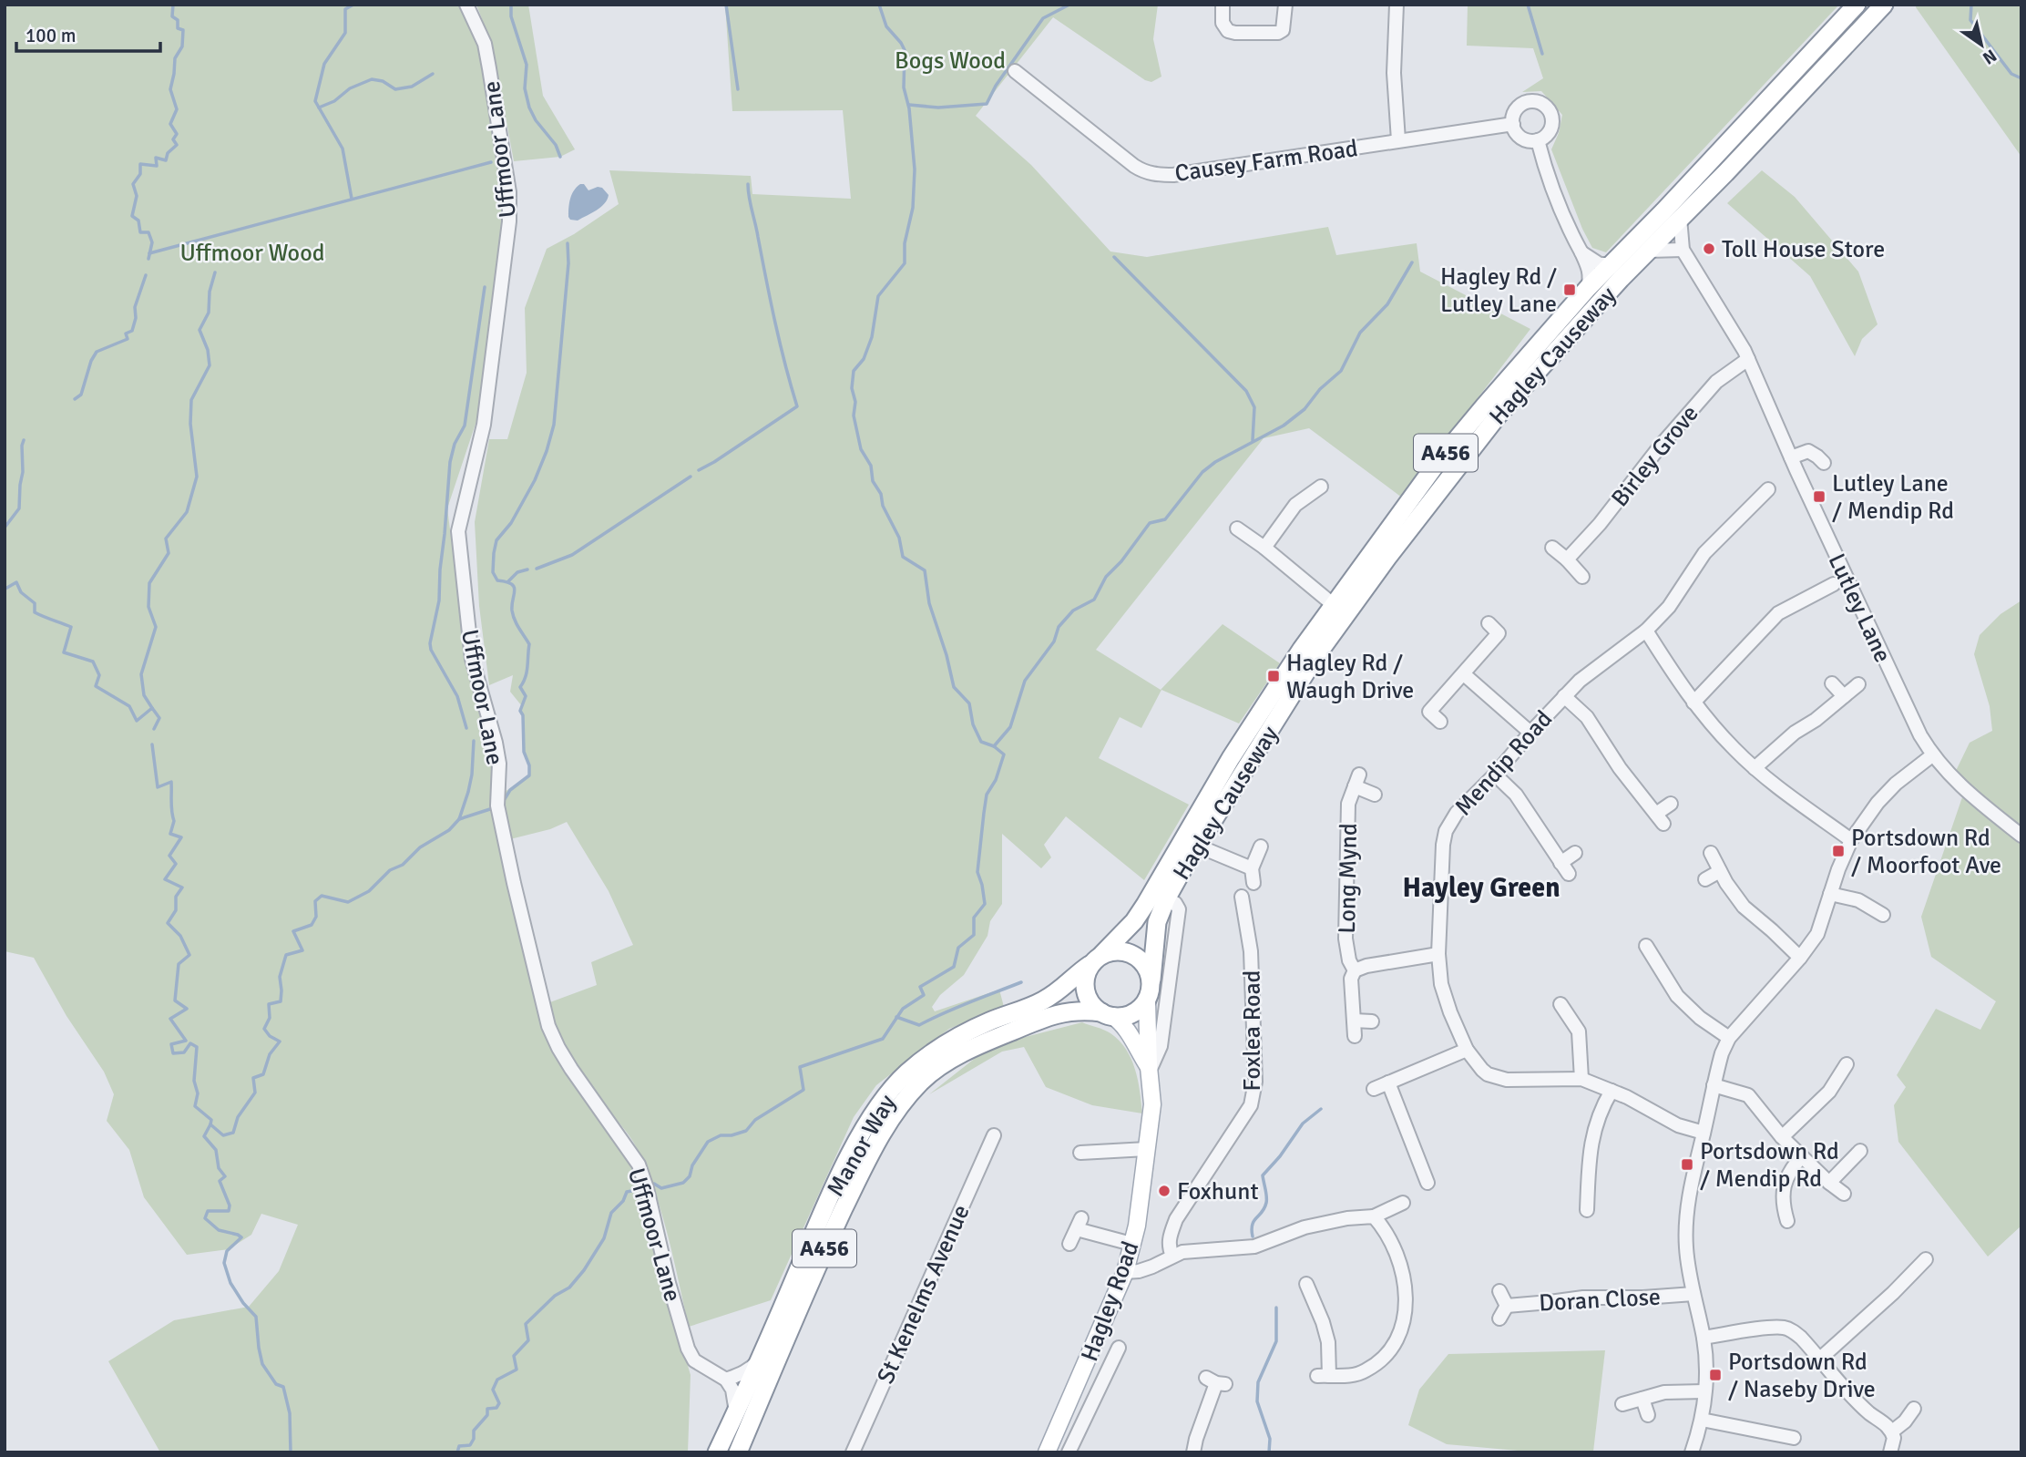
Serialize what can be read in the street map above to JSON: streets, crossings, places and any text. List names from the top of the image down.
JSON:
{
  "streets": {
    "highway": ["Hagley Causeway", "A456", "Manor Way"],
    "main road": ["Hagley Road"],
    "street": [
      "Uffmoor Lane",
      "Causey Farm Road",
      "Birley Grove",
      "Lutley Lane",
      "Mendip Road",
      "Long Mynd",
      "Foxlea Road",
      "St Kenelms Avenue",
      "Doran Close"
    ]
  },
  "crossings": [
    ["Hagley Causeway", "A456"],
    ["Hagley Causeway", "Lutley Lane"],
    ["Hagley Causeway", "Manor Way"],
    ["Hagley Causeway", "Hagley Road"],
    ["A456", "Manor Way"],
    ["A456", "Hagley Road"],
    ["Birley Grove", "Lutley Lane"],
    ["Mendip Road", "Long Mynd"],
    ["Manor Way", "Hagley Road"]
  ],
  "districts": ["Hayley Green"],
  "parks": ["Bogs Wood", "Uffmoor Wood"],
  "places": {
    "other": ["Toll House Store", "Foxhunt"],
    "transit": [
      "Hagley Rd / Lutley Lane",
      "Lutley Lane / Mendip Rd",
      "Hagley Rd / Waugh Drive",
      "Portsdown Rd / Moorfoot Ave",
      "Portsdown Rd / Mendip Rd",
      "Portsdown Rd / Naseby Drive"
    ]
  },
  "scale_bar": "100 m",
  "north": "bottom right"
}
